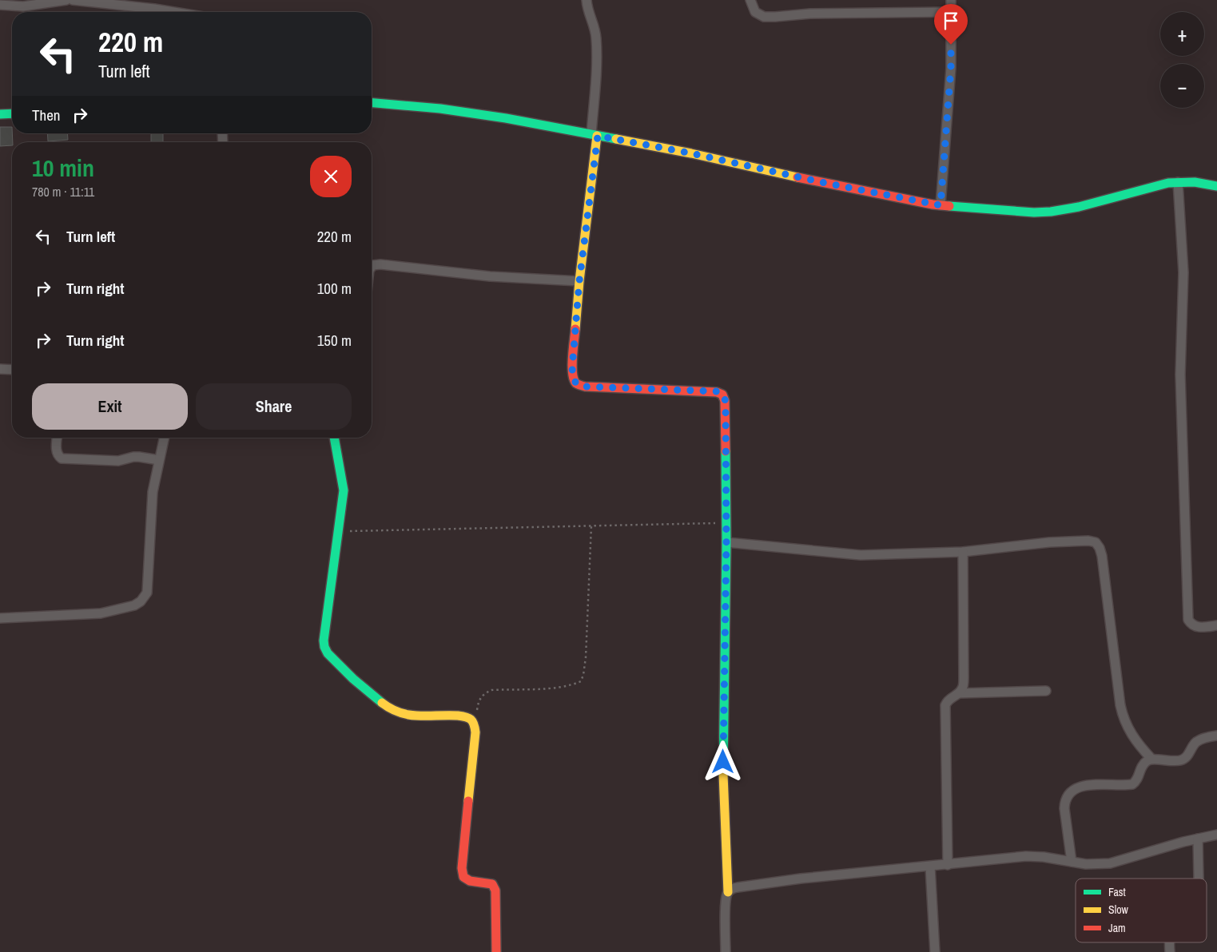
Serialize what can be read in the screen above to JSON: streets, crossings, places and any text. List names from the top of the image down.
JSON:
{
  "legend": ["Fast", "Slow", "Jam"],
  "page": {
    "map_buttons": ["+", "−"],
    "turn": ["220 m", "Turn left"],
    "then": "Then",
    "heading": ["10 min", "780 m · 11:11"],
    "list": [
      {
        "name": "Turn left",
        "value": "220 m"
      },
      {
        "name": "Turn right",
        "value": "100 m"
      },
      {
        "name": "Turn right",
        "value": "150 m"
      }
    ],
    "buttons": ["Exit", "Share"]
  }
}
